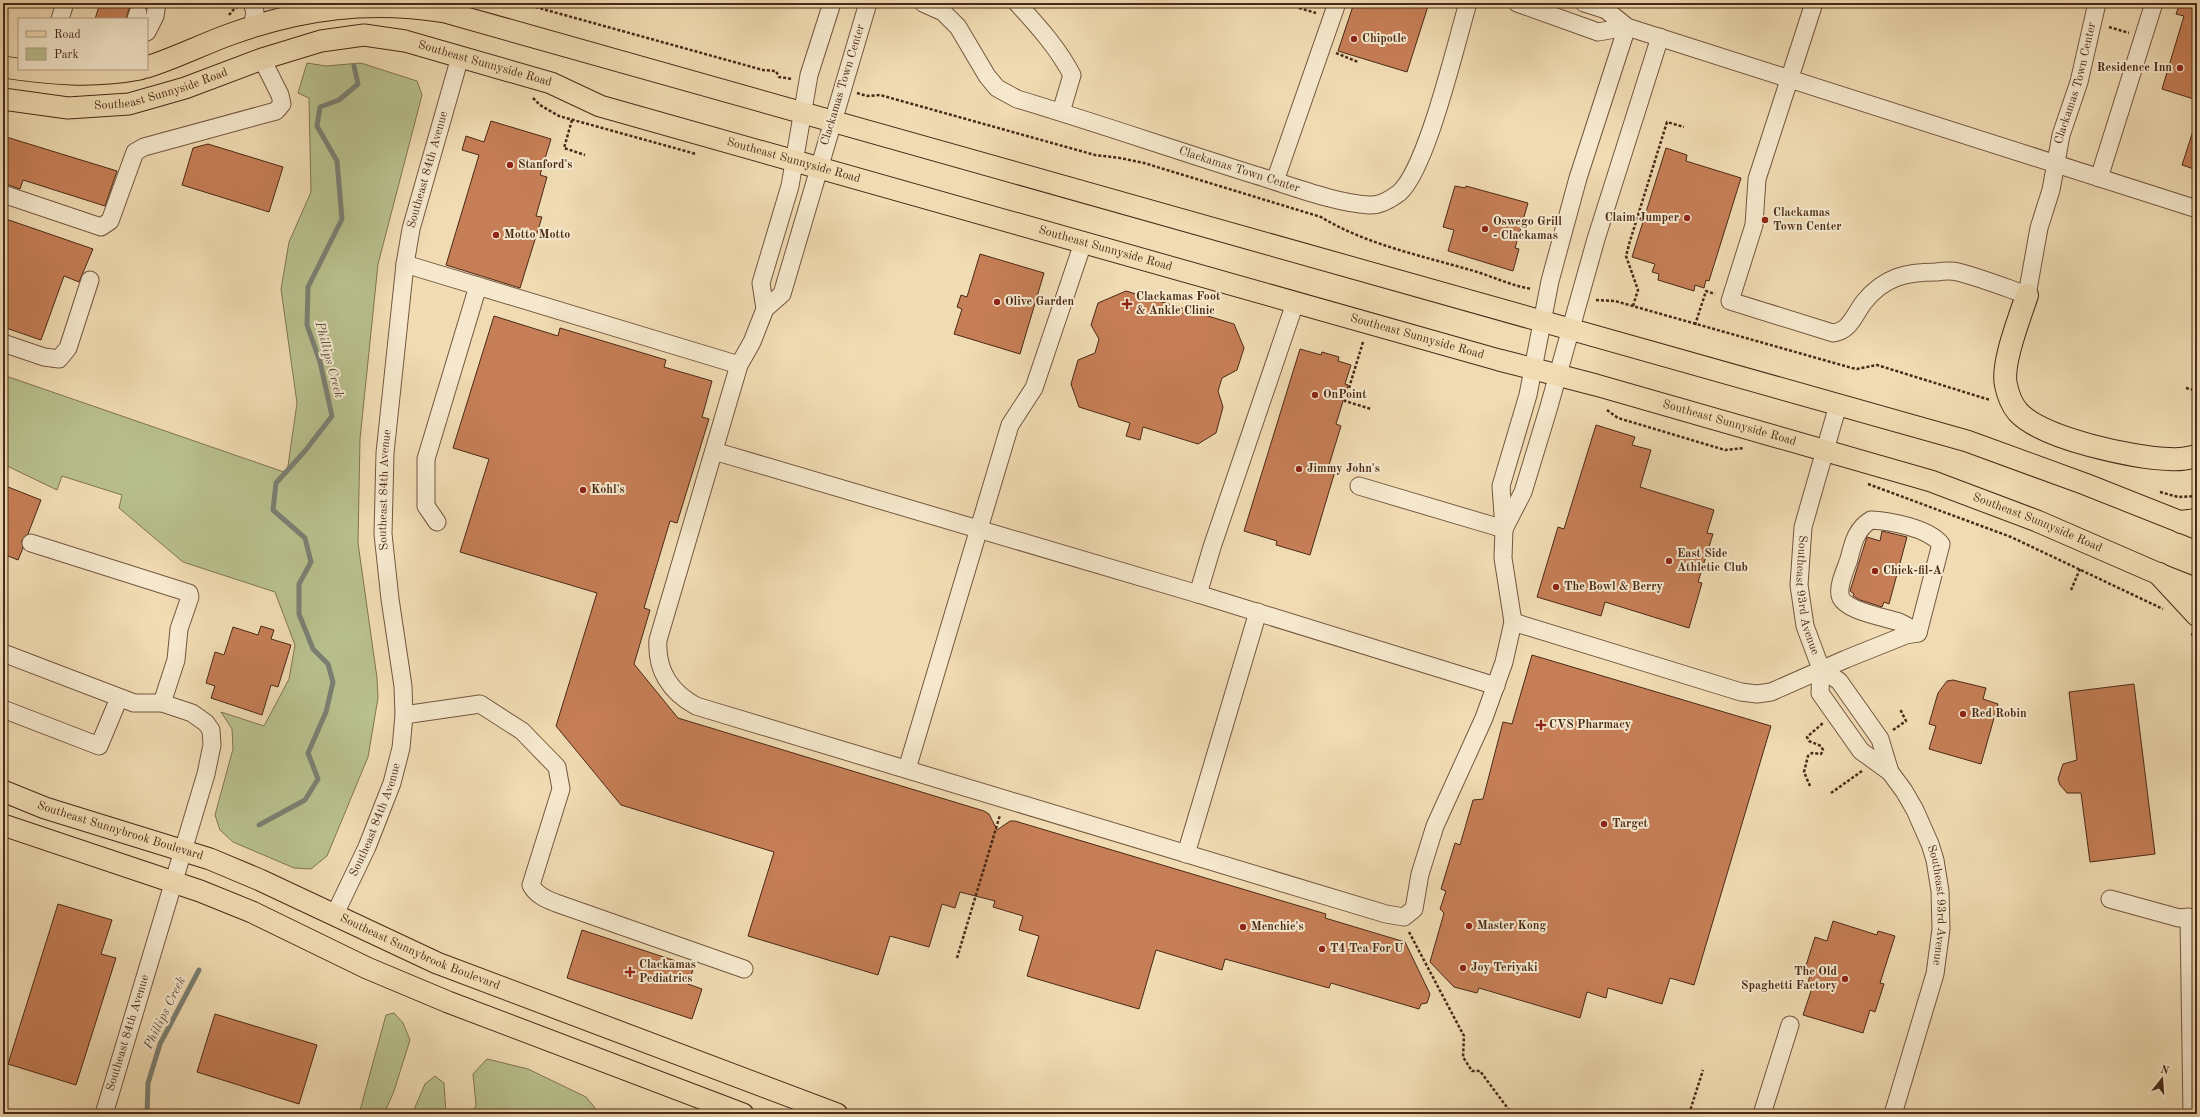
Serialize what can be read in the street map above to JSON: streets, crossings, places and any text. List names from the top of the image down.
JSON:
{
  "streets": {
    "main road": ["Southeast Sunnyside Road", "Southeast Sunnybrook Boulevard"],
    "street": ["Clackamas Town Center", "Southeast 84th Avenue", "Southeast 93rd Avenue"]
  },
  "crossings": [
    ["Southeast Sunnyside Road", "Clackamas Town Center"],
    ["Southeast Sunnyside Road", "Southeast 84th Avenue"],
    ["Southeast Sunnyside Road", "Southeast 93rd Avenue"],
    ["Southeast 84th Avenue", "Southeast Sunnybrook Boulevard"]
  ],
  "water": ["Phillips Creek"],
  "places": {
    "other": [
      "Chipotle",
      "Residence Inn",
      "Stanford's",
      "Claim Jumper",
      "Clackamas Town Center",
      "Oswego Grill - Clackamas",
      "Motto Motto",
      "Olive Garden",
      "OnPoint",
      "Jimmy John's",
      "Kohl's",
      "East Side Athletic Club",
      "Chick-fil-A",
      "The Bowl & Berry",
      "Red Robin",
      "Target",
      "Master Kong",
      "Menchie's",
      "T4 Tea For U",
      "Joy Teriyaki",
      "The Old Spaghetti Factory"
    ],
    "health": ["Clackamas Foot & Ankle Clinic", "CVS Pharmacy", "Clackamas Pediatrics"]
  },
  "legend": ["Road", "Park"],
  "north": "top"
}
